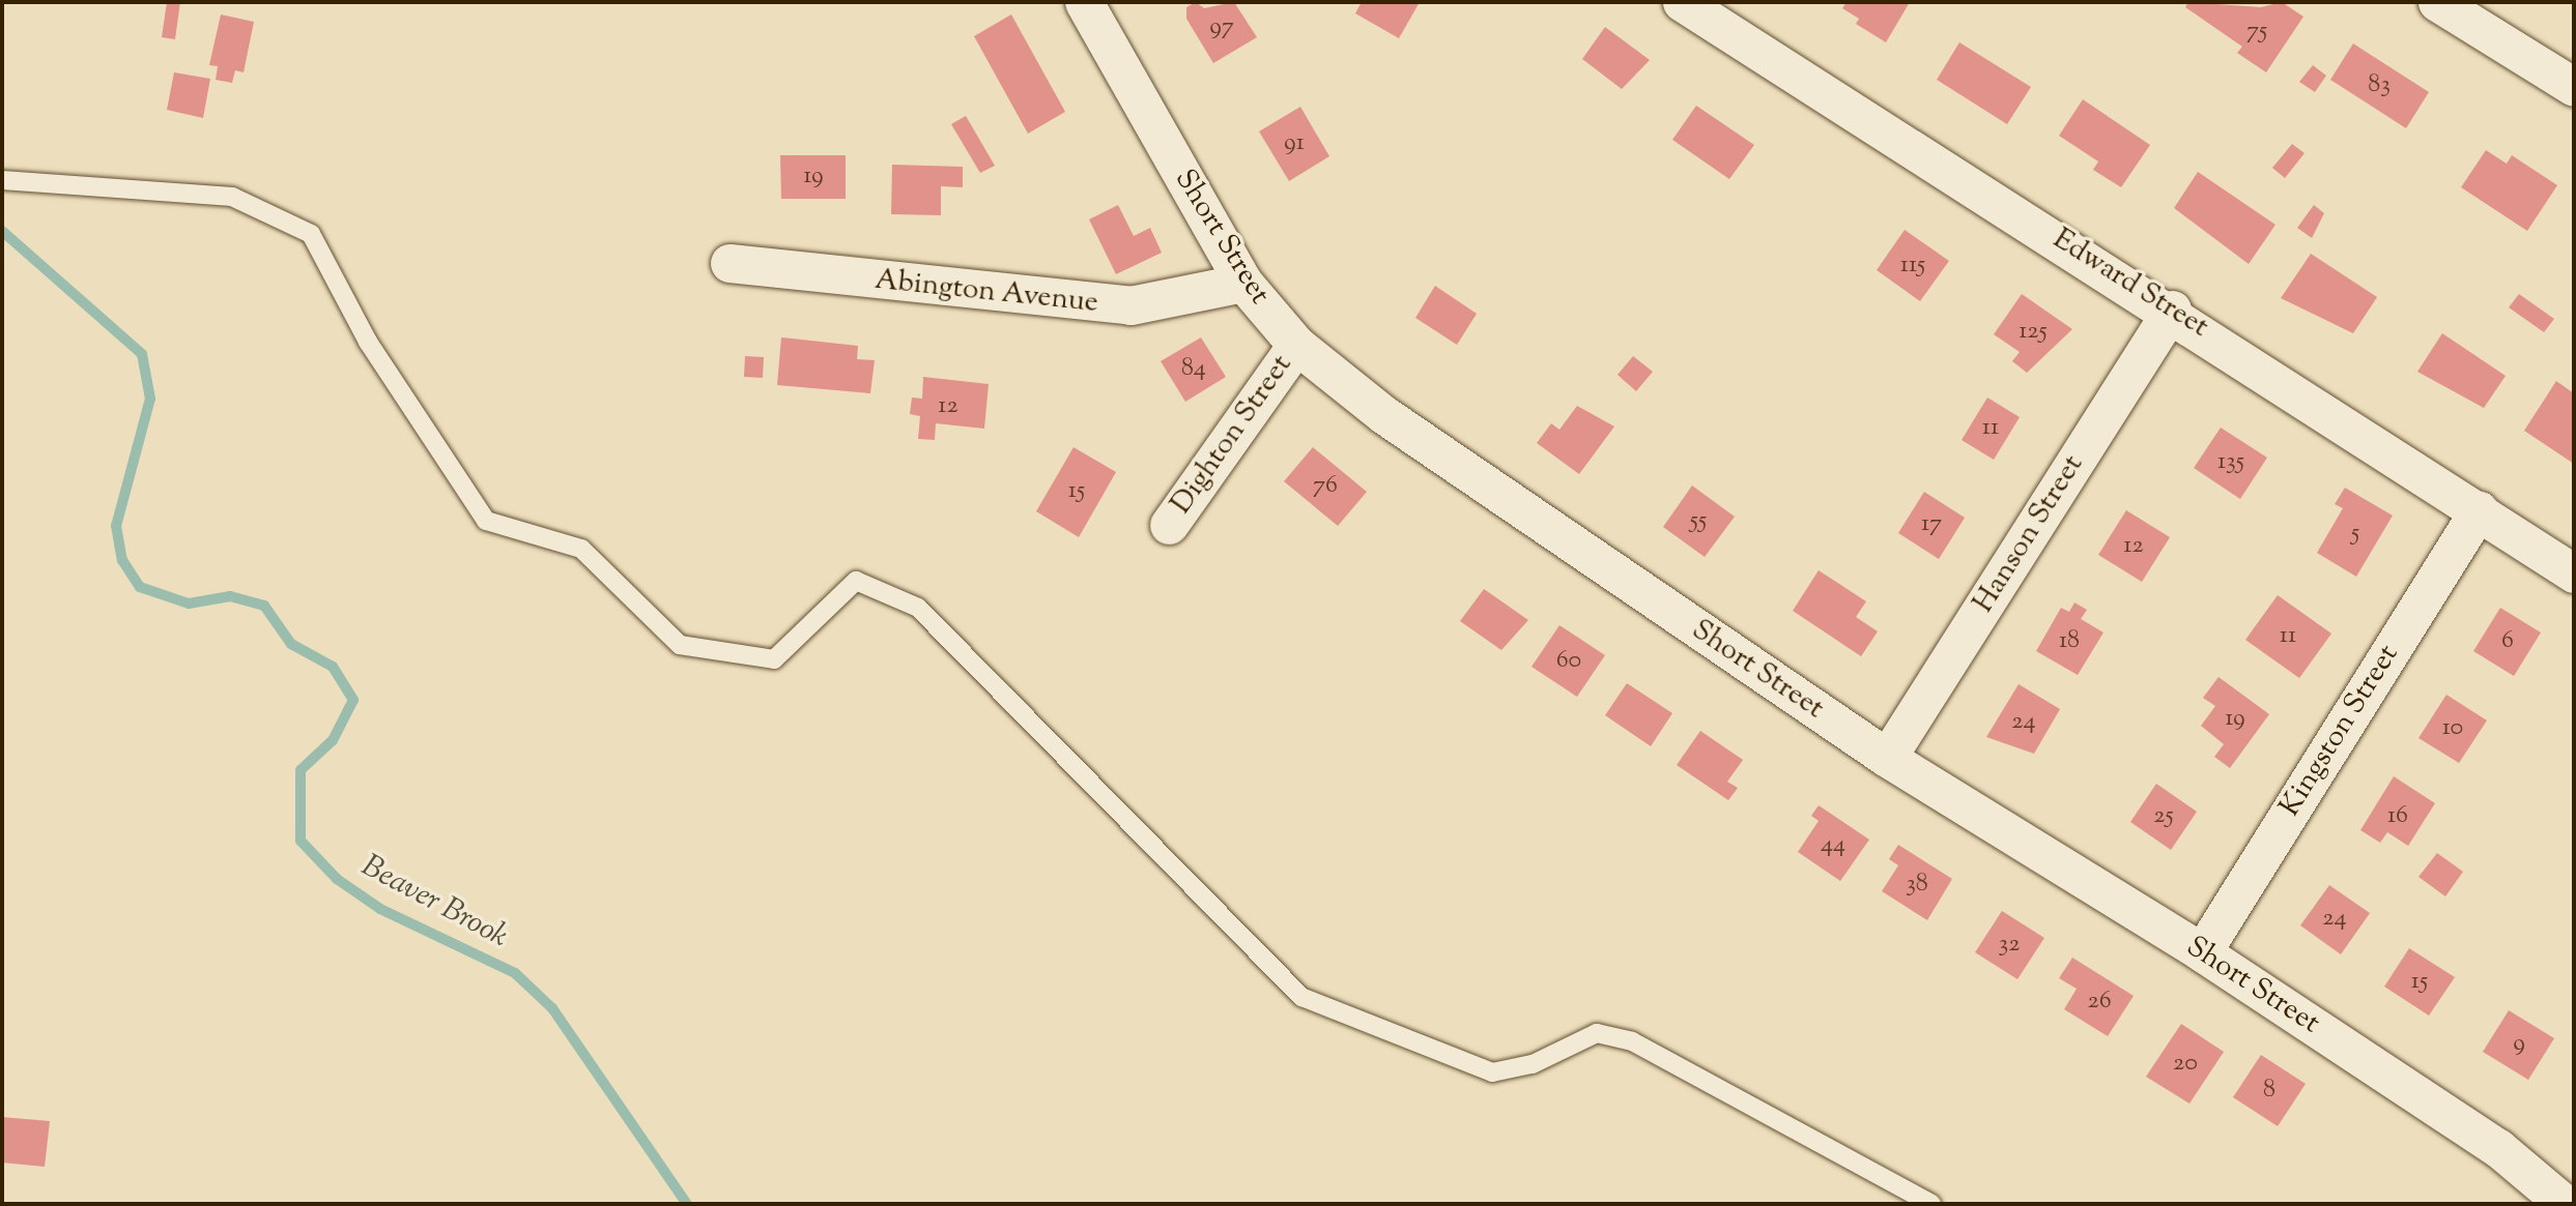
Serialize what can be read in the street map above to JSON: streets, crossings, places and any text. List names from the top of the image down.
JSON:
{
  "streets": {
    "street": [
      "Short Street",
      "Edward Street",
      "Abington Avenue",
      "Dighton Street",
      "Hanson Street",
      "Kingston Street"
    ]
  },
  "crossings": [
    ["Short Street", "Abington Avenue"],
    ["Short Street", "Dighton Street"],
    ["Short Street", "Hanson Street"],
    ["Short Street", "Kingston Street"],
    ["Edward Street", "Hanson Street"],
    ["Edward Street", "Kingston Street"]
  ],
  "water": ["Beaver Brook"],
  "house_numbers": [
    "97",
    "75",
    "83",
    "91",
    "19",
    "115",
    "125",
    "84",
    "12",
    "11",
    "135",
    "76",
    "15",
    "55",
    "17",
    "5",
    "12",
    "11",
    "18",
    "6",
    "60",
    "19",
    "24",
    "10",
    "25",
    "16",
    "44",
    "38",
    "24",
    "32",
    "15",
    "26",
    "9",
    "20",
    "8"
  ]
}
